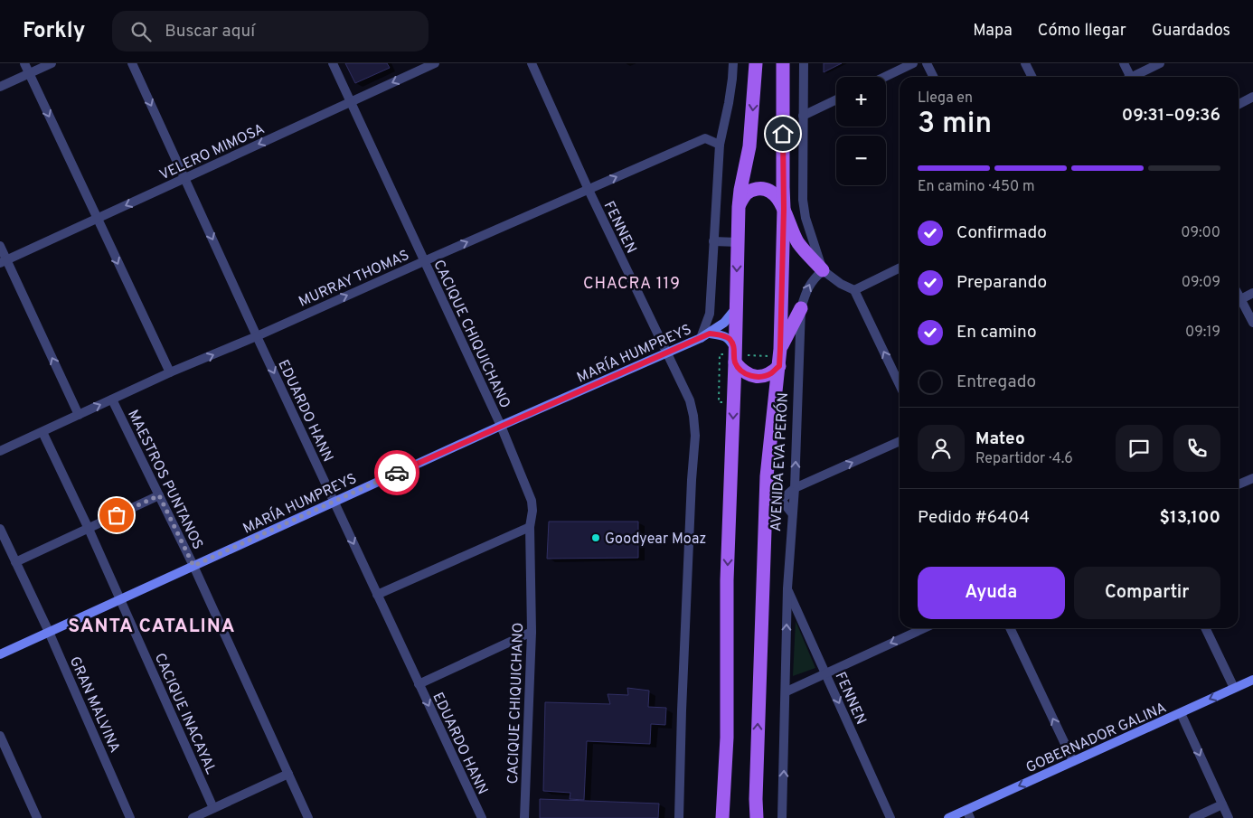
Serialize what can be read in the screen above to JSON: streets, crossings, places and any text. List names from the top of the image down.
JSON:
{
  "streets": {
    "main road": ["AVENIDA EVA PERÓN"],
    "street": [
      "VELERO MIMOSA",
      "FENNEN",
      "MURRAY THOMAS",
      "CACIQUE CHIQUICHANO",
      "MARÍA HUMPREYS",
      "EDUARDO HANN",
      "MAESTROS PUNTANOS",
      "GRAN MALVINA",
      "CACIQUE INACAYAL",
      "GOBERNADOR GALINA"
    ]
  },
  "crossings": [
    ["VELERO MIMOSA", "CACIQUE CHIQUICHANO"],
    ["VELERO MIMOSA", "EDUARDO HANN"],
    ["FENNEN", "MURRAY THOMAS"],
    ["FENNEN", "MARÍA HUMPREYS"],
    ["FENNEN", "AVENIDA EVA PERÓN"],
    ["MURRAY THOMAS", "CACIQUE CHIQUICHANO"],
    ["MURRAY THOMAS", "EDUARDO HANN"],
    ["MURRAY THOMAS", "MAESTROS PUNTANOS"],
    ["MURRAY THOMAS", "CACIQUE INACAYAL"],
    ["CACIQUE CHIQUICHANO", "MARÍA HUMPREYS"],
    ["MARÍA HUMPREYS", "EDUARDO HANN"],
    ["MARÍA HUMPREYS", "MAESTROS PUNTANOS"],
    ["MARÍA HUMPREYS", "GRAN MALVINA"],
    ["MARÍA HUMPREYS", "CACIQUE INACAYAL"]
  ],
  "one_way": [
    "VELERO MIMOSA",
    "MURRAY THOMAS",
    "EDUARDO HANN",
    "GOBERNADOR GALINA"
  ],
  "districts": ["CHACRA 119", "SANTA CATALINA"],
  "places": ["Goodyear Moaz"],
  "page": {
    "header": "Forkly",
    "search": "Buscar aquí",
    "nav": ["Mapa", "Cómo llegar", "Guardados"],
    "map_buttons": ["+", "−"],
    "heading": ["3 min", "Llega en", "09:31–09:36"],
    "panel": [
      "Mateo",
      "Repartidor · 4.6",
      "Pedido #6404",
      "$13,100"
    ],
    "bar": "En camino · 450 m",
    "list": [
      ["Confirmado", "09:00"],
      ["Preparando", "09:09"],
      ["En camino", "09:19"],
      "Entregado"
    ],
    "buttons": ["Ayuda", "Compartir"]
  }
}
